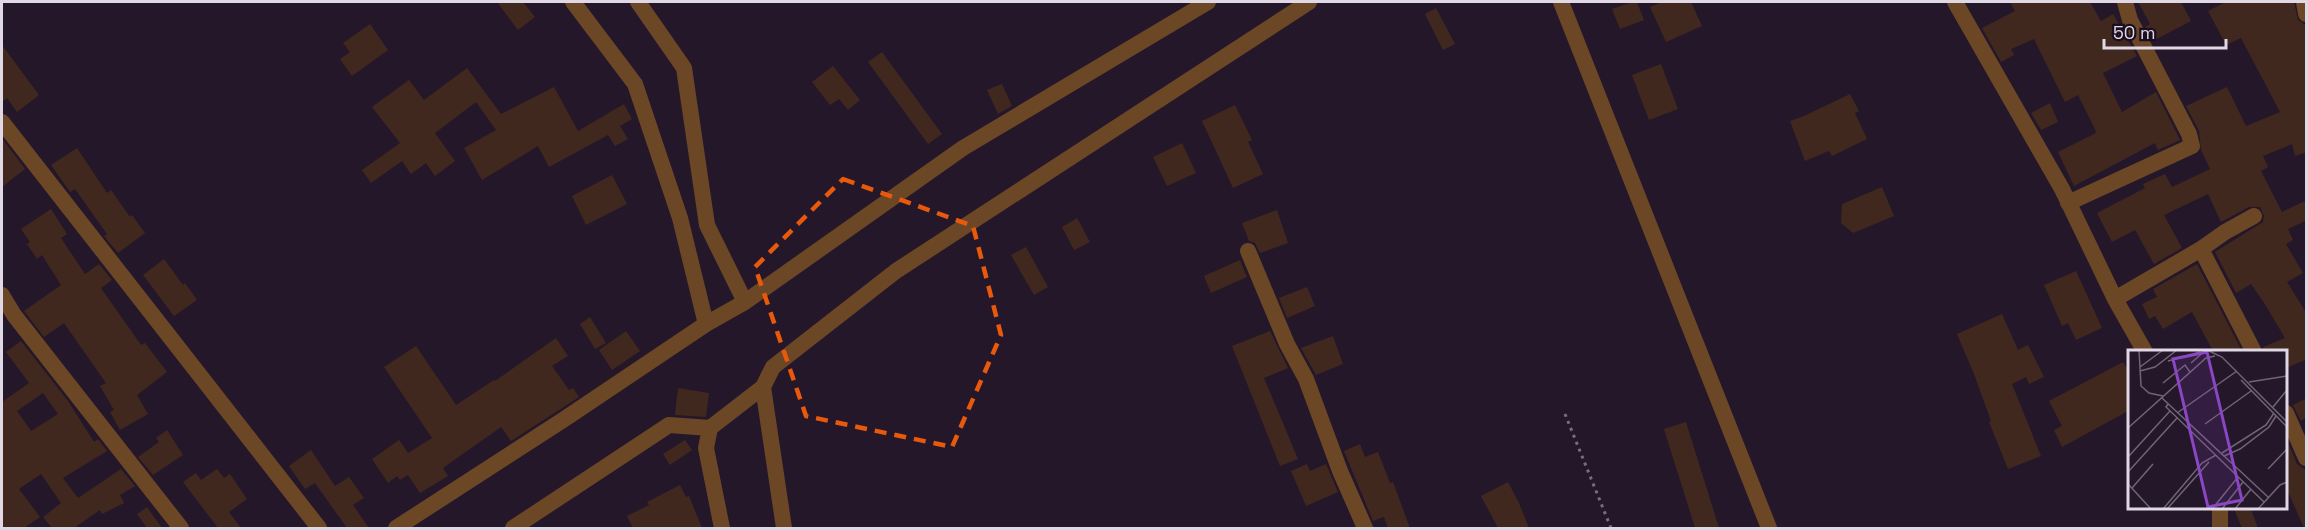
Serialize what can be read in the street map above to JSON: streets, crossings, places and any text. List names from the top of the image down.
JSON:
{
  "scale_bar": "50 m"
}
